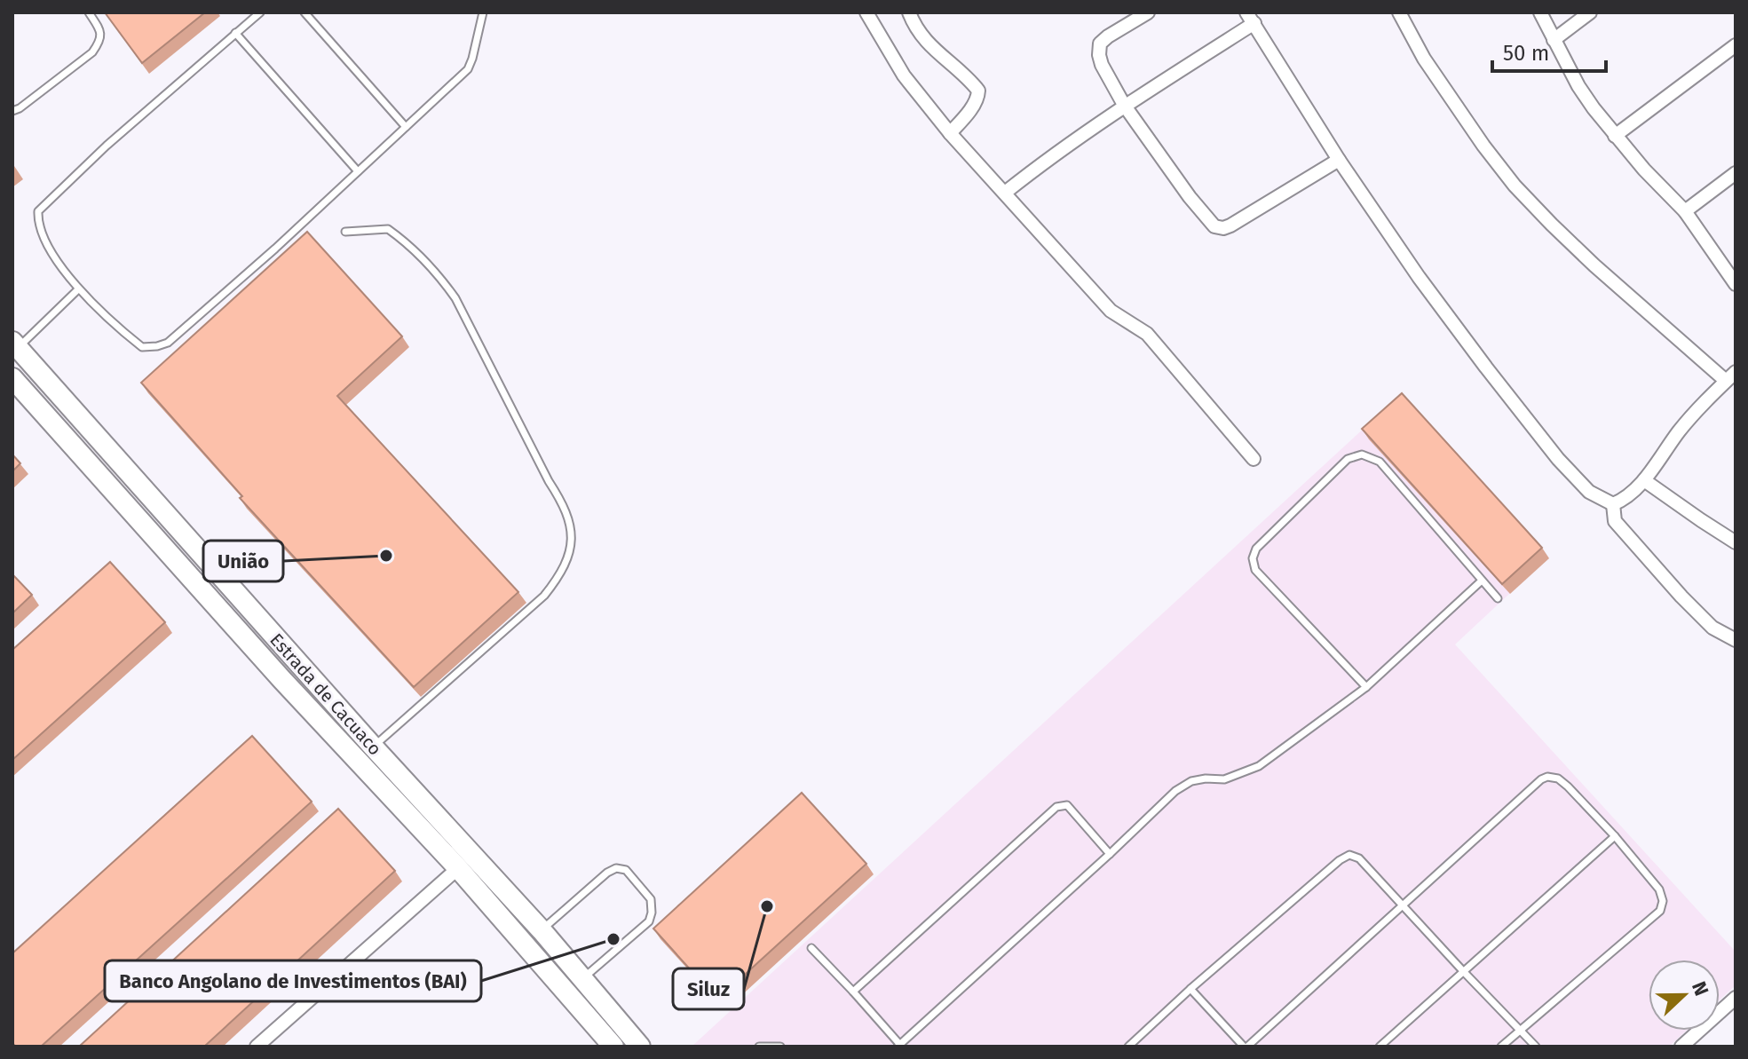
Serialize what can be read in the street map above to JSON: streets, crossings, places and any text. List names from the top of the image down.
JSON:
{
  "streets": {
    "main road": ["Estrada de Cacuaco"]
  },
  "places": ["União", "Siluz", "Banco Angolano de Investimentos (BAI)"],
  "scale_bar": "50 m",
  "north": "right"
}
